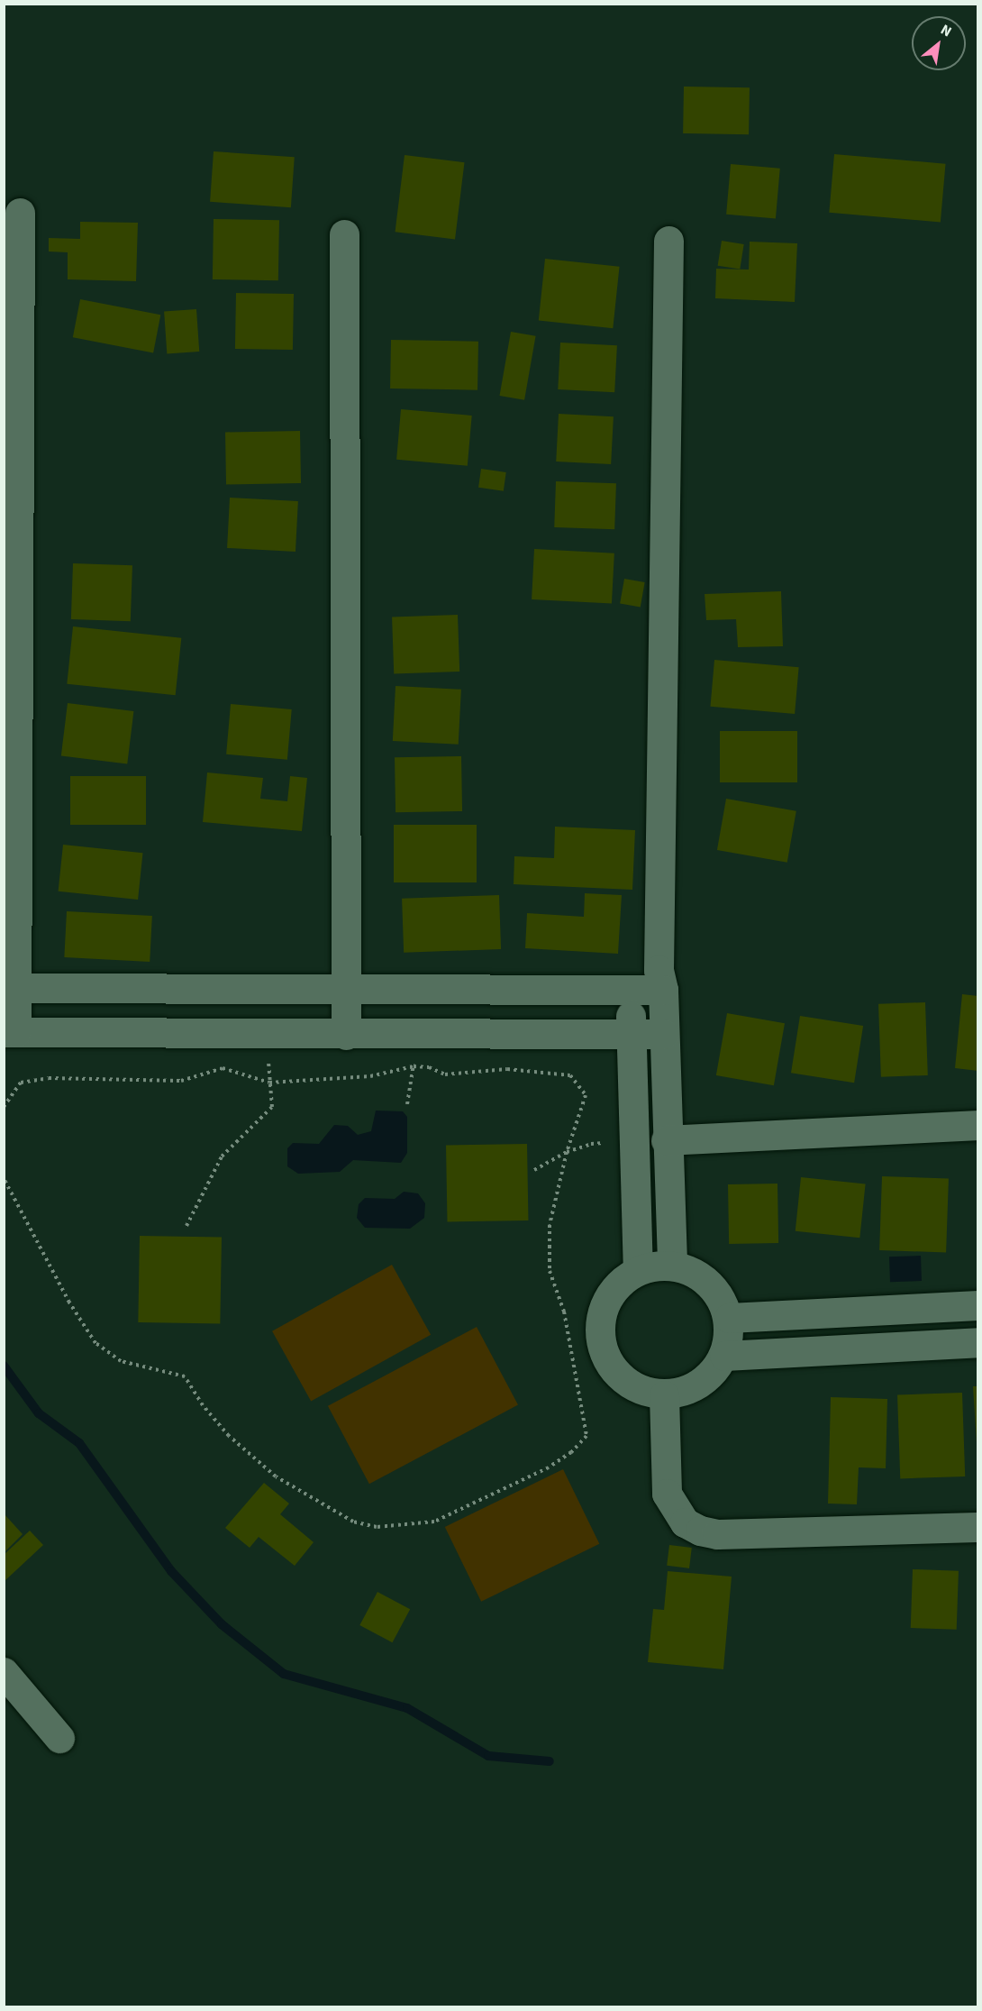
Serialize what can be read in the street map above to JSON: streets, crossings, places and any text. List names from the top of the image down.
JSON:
{
  "north": "top right"
}
